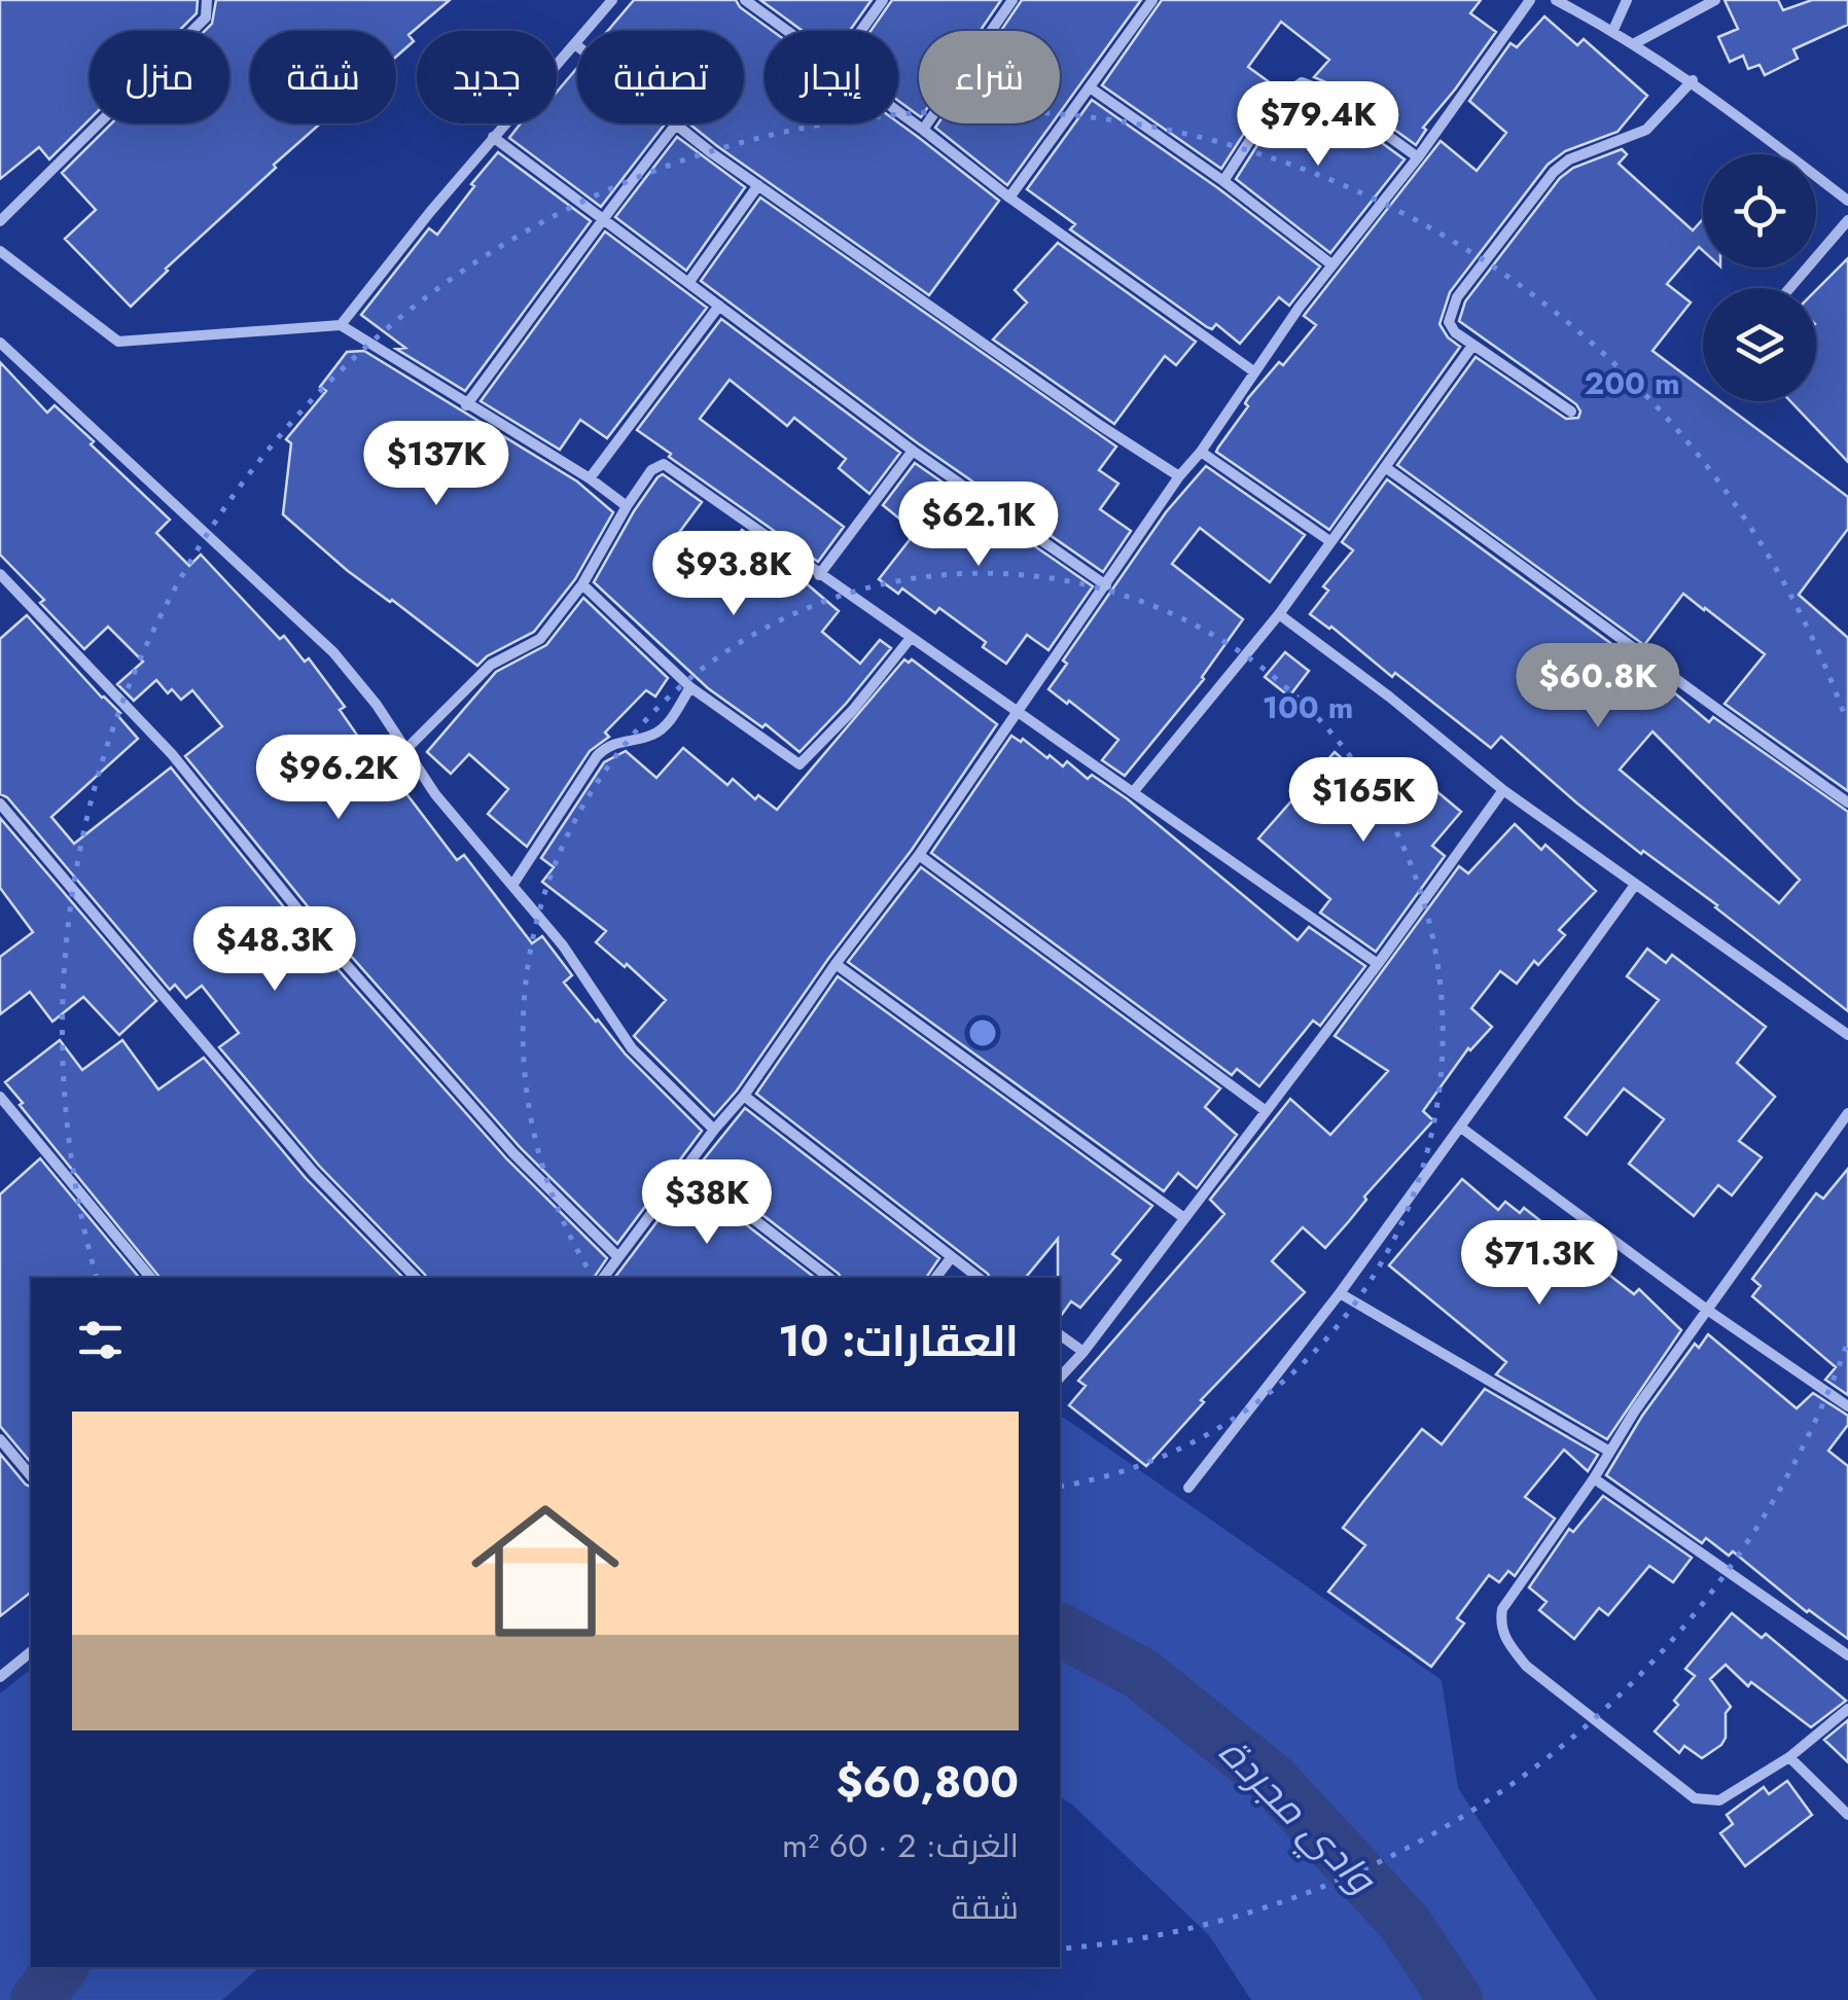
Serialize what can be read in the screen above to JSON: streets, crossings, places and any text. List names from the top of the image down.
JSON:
{
  "water": ["وادي مجردة"],
  "page": {
    "chip": [
      "شراء",
      "إيجار",
      "تصفية",
      "جديد",
      "شقة",
      "منزل"
    ],
    "price": [
      "$79.4K",
      "$137K",
      "$62.1K",
      "$93.8K",
      "$60.8K",
      "$96.2K",
      "$165K",
      "$48.3K",
      "$38K",
      "$71.3K"
    ],
    "heading": "العقارات: 10",
    "list": [
      {
        "name": "$60,800",
        "note": "الغرف: 2 · 60 m² · شقة"
      }
    ]
  },
  "rings": ["200 m", "100 m"]
}
